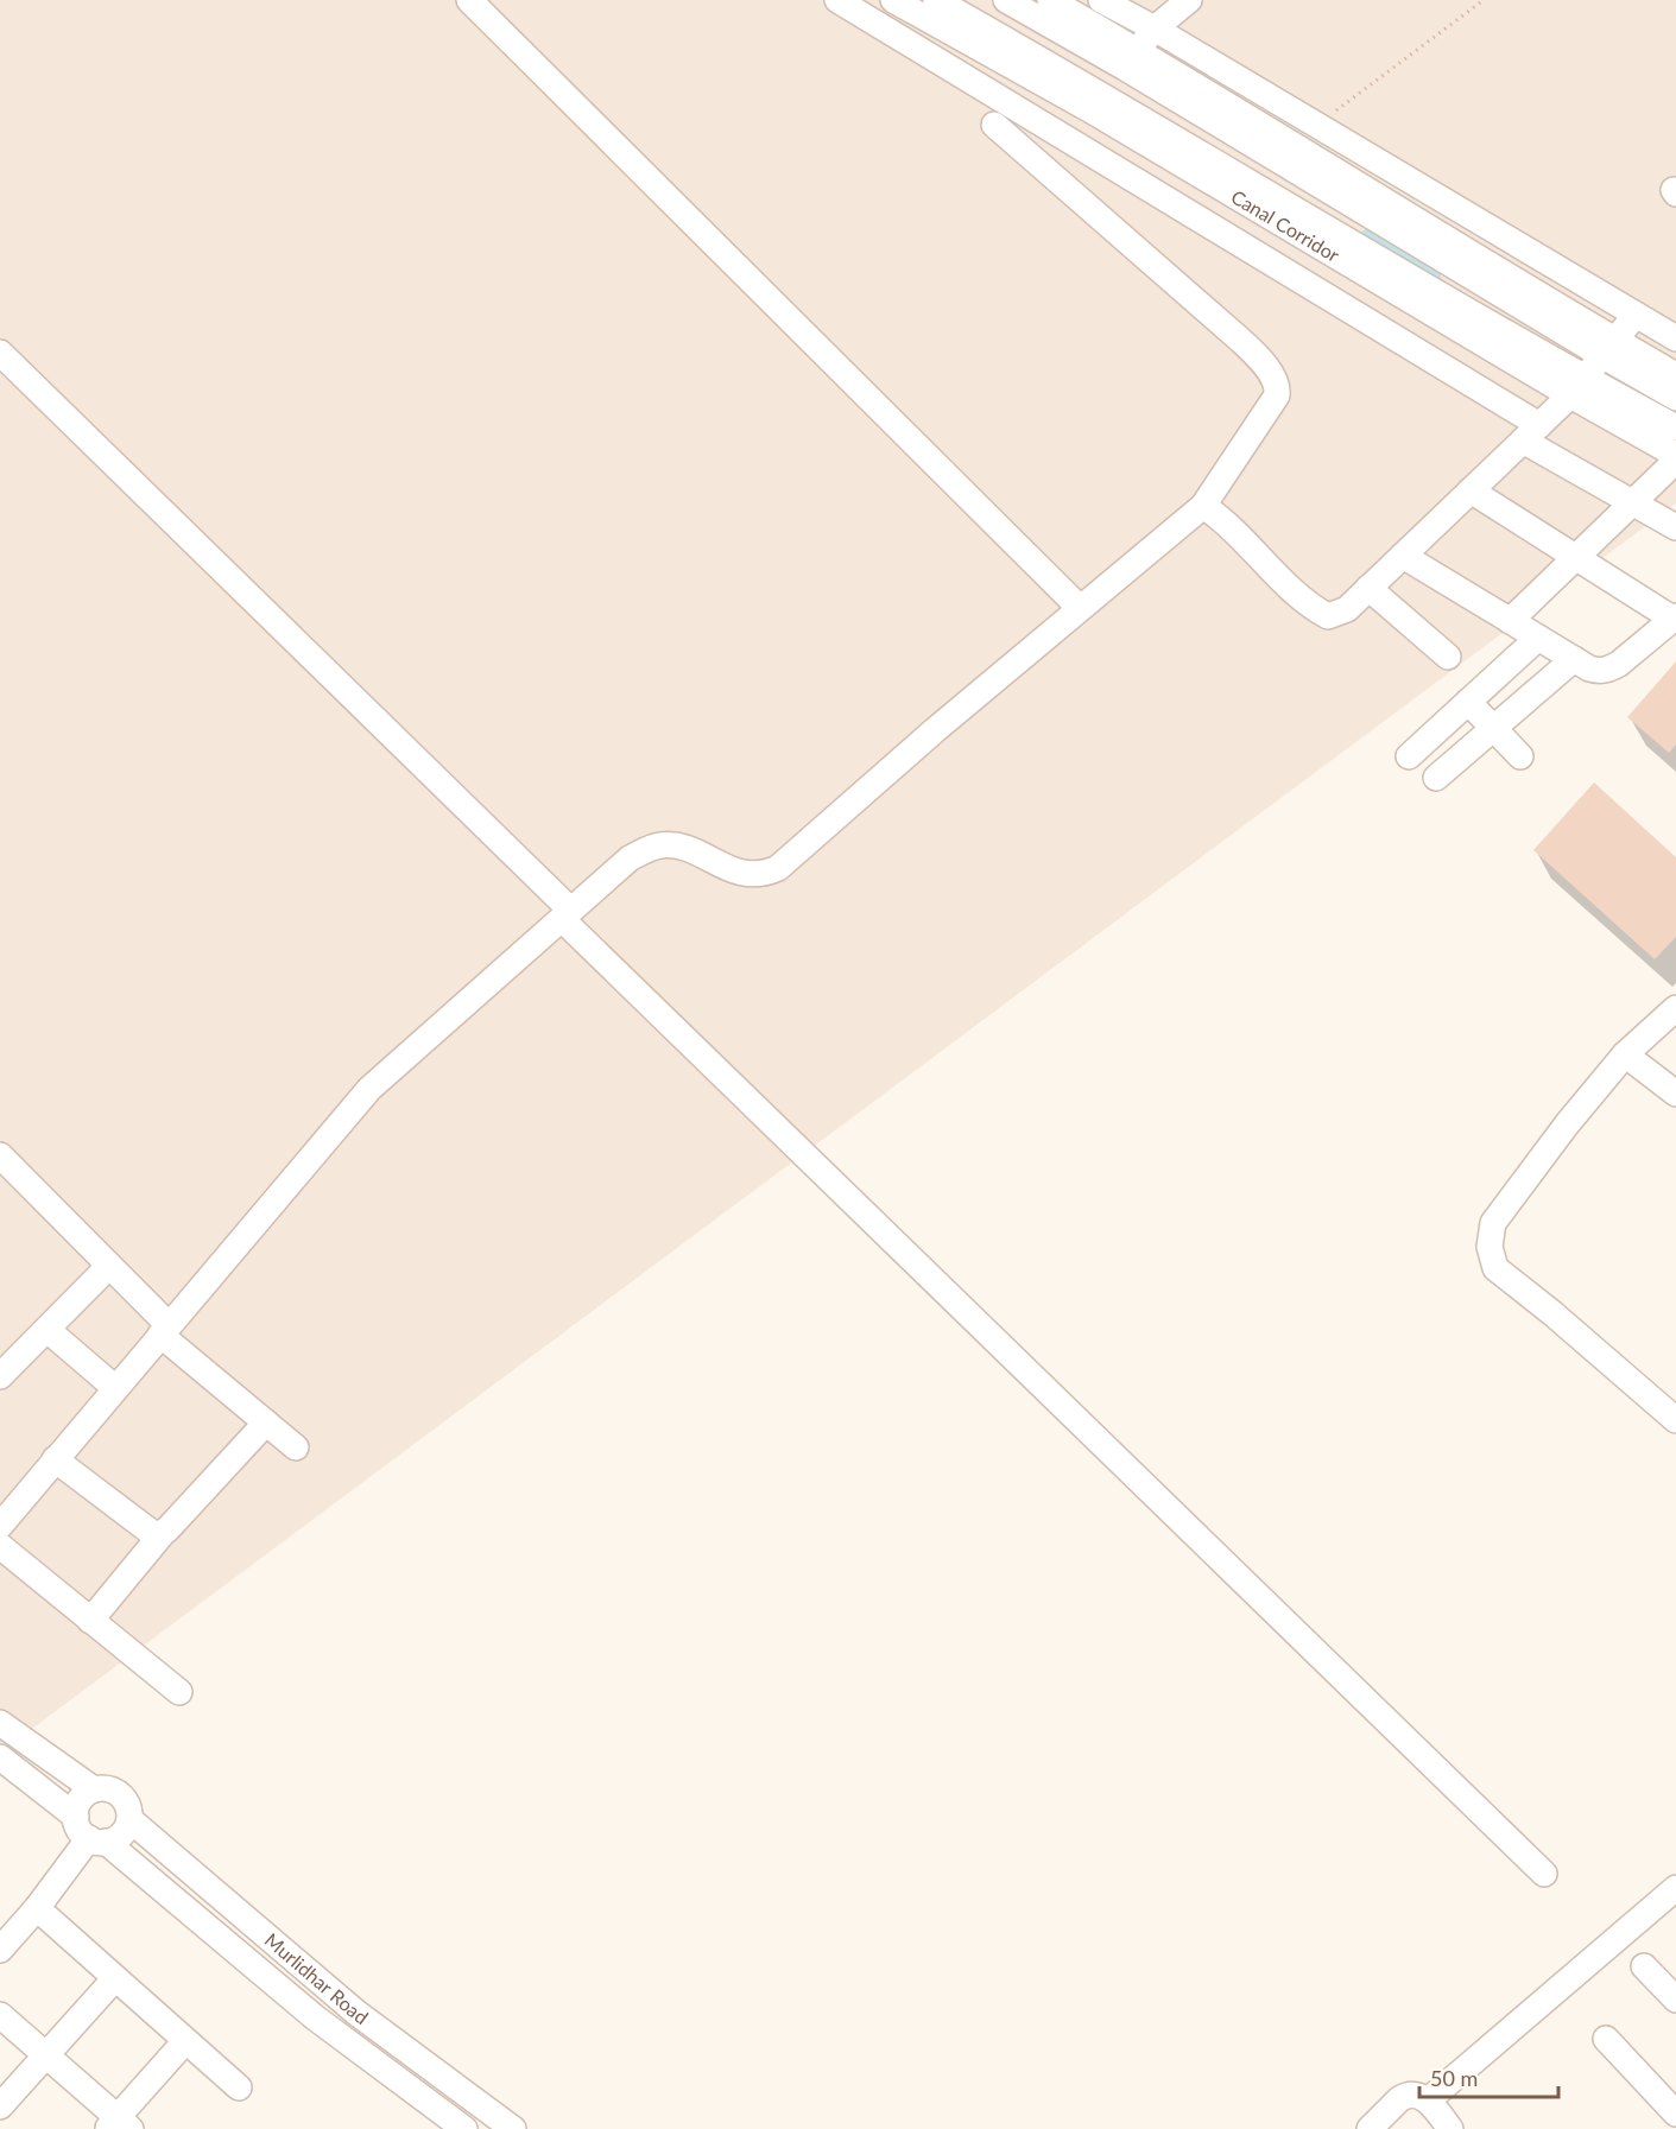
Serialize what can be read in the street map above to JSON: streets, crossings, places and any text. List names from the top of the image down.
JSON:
{
  "streets": {
    "street": ["Murlidhar Road"]
  },
  "scale_bar": "50 m"
}
